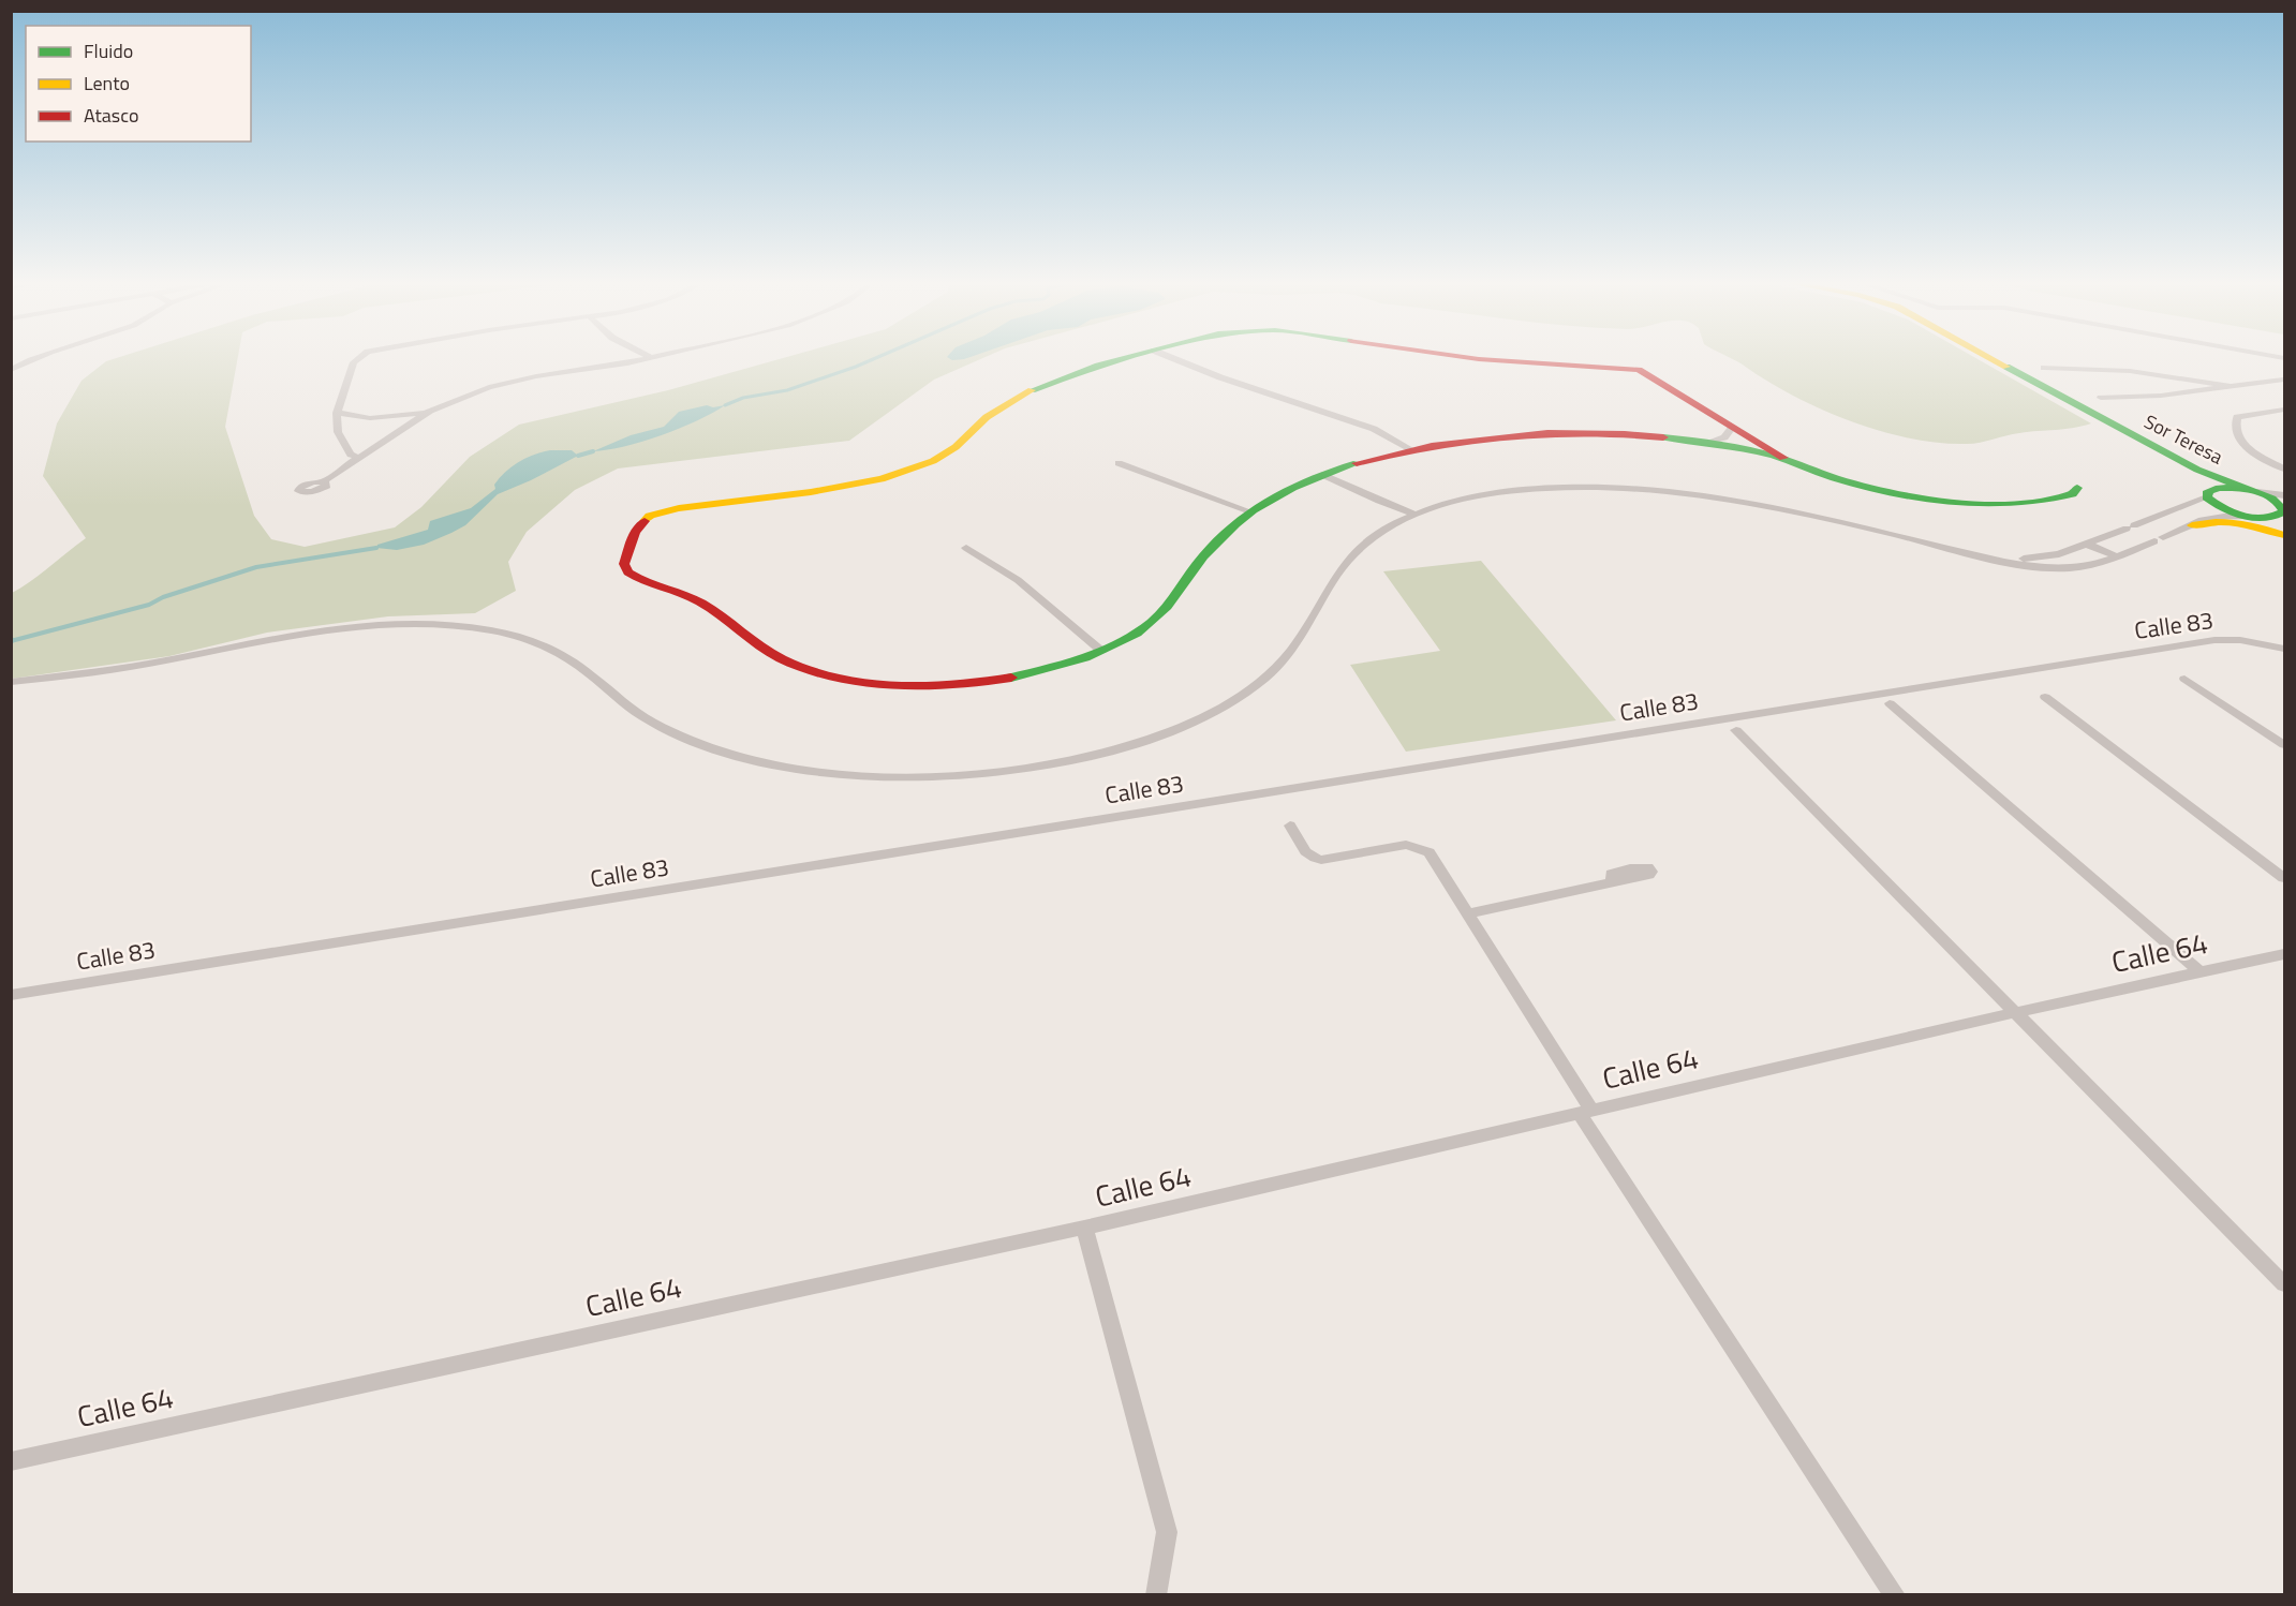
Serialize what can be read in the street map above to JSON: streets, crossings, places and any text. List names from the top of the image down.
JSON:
{
  "streets": {
    "street": ["Sor Teresa", "Calle 83", "Calle 64"]
  },
  "legend": ["Fluido", "Lento", "Atasco"]
}
